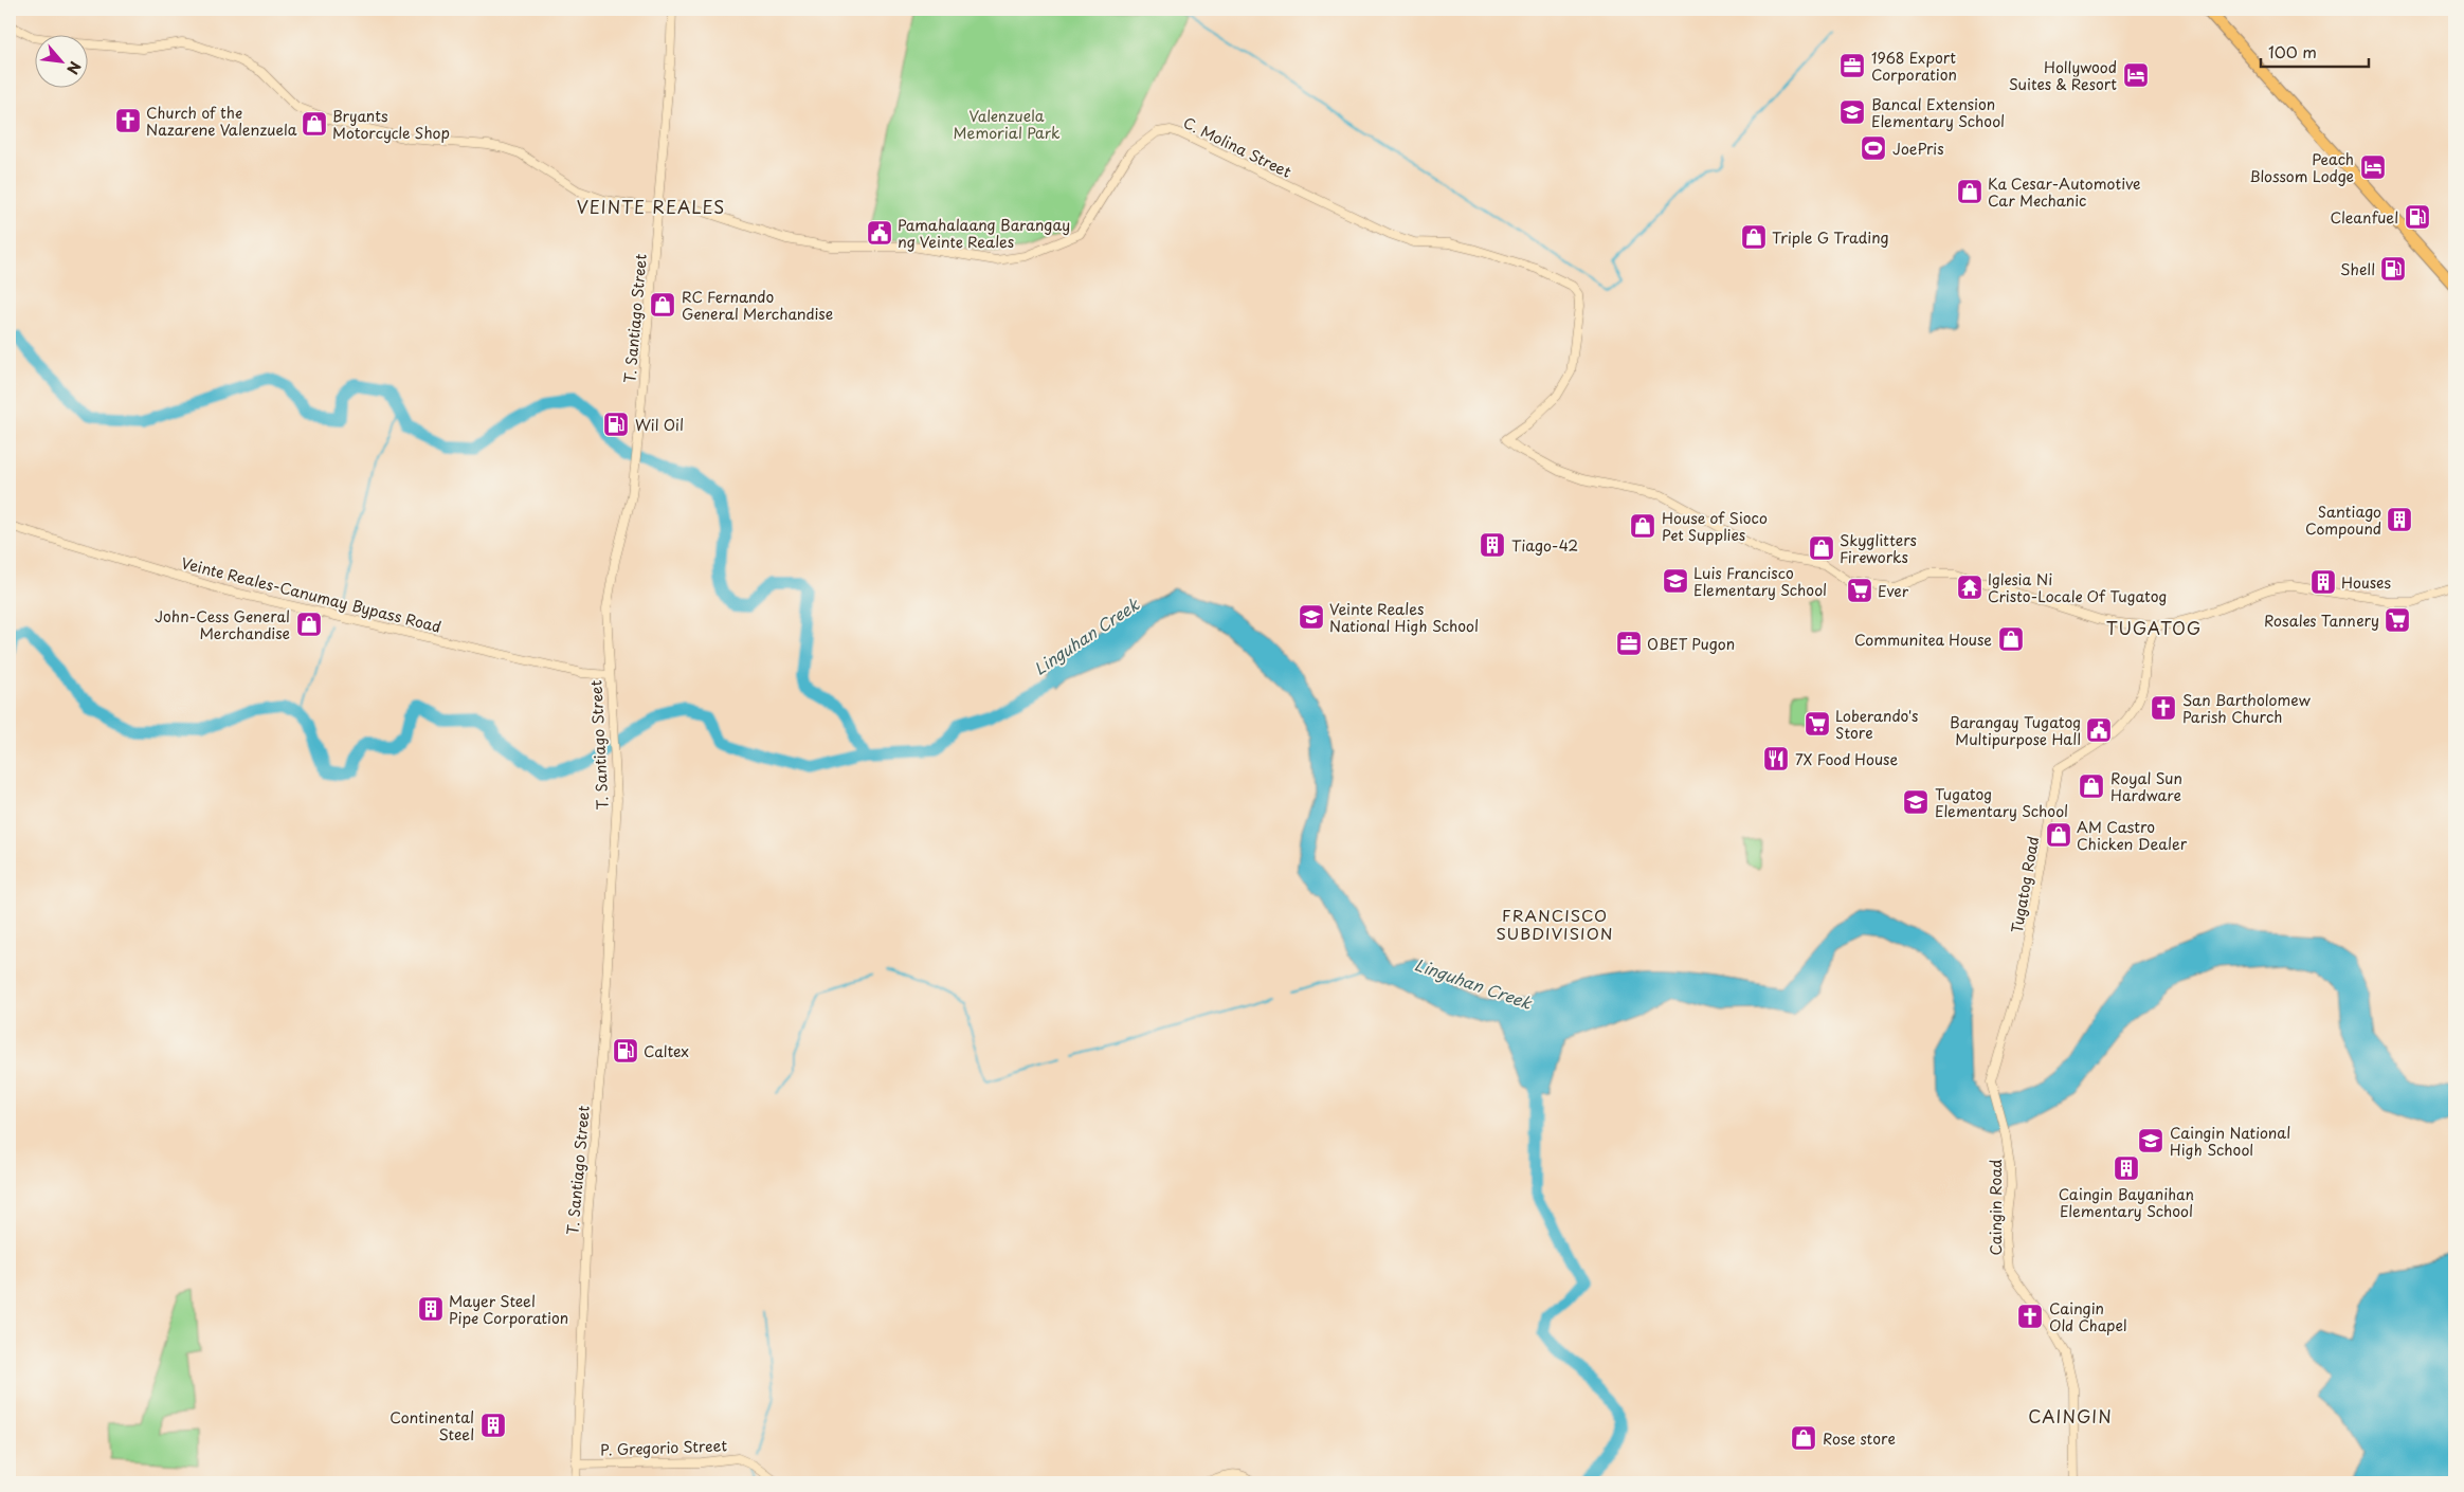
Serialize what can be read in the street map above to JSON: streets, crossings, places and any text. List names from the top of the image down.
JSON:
{
  "streets": {
    "street": [
      "C. Molina Street",
      "T. Santiago Street",
      "Veinte Reales-Canumay Bypass Road",
      "Tugatog Road",
      "Caingin Road",
      "P. Gregorio Street"
    ]
  },
  "crossings": [
    ["C. Molina Street", "T. Santiago Street"],
    ["C. Molina Street", "Tugatog Road"],
    ["T. Santiago Street", "Veinte Reales-Canumay Bypass Road"],
    ["T. Santiago Street", "P. Gregorio Street"],
    ["Tugatog Road", "Caingin Road"]
  ],
  "districts": [
    "VEINTE REALES",
    "TUGATOG",
    "FRANCISCO SUBDIVISION",
    "CAINGIN"
  ],
  "water": ["Linguhan Creek"],
  "parks": ["Valenzuela Memorial Park"],
  "places": {
    "office": ["1968 Export Corporation", "OBET Pugon"],
    "hotel": ["Hollywood Suites & Resort", "Peach Blossom Lodge"],
    "school or university": [
      "Bancal Extension Elementary School",
      "Luis Francisco Elementary School",
      "Veinte Reales National High School",
      "Tugatog Elementary School",
      "Caingin National High School"
    ],
    "church": ["Church of the Nazarene Valenzuela", "San Bartholomew Parish Church", "Caingin Old Chapel"],
    "shop": [
      "Bryants Motorcycle Shop",
      "Ka Cesar-Automotive Car Mechanic",
      "Triple G Trading",
      "RC Fernando General Merchandise",
      "House of Sioco Pet Supplies",
      "Skyglitters Fireworks",
      "John-Cess General Merchandise",
      "Communitea House",
      "Royal Sun Hardware",
      "AM Castro Chicken Dealer",
      "Rose store"
    ],
    "sports": ["JoePris"],
    "fuel station": [
      "Cleanfuel",
      "Shell",
      "Wil Oil",
      "Caltex"
    ],
    "public building": ["Pamahalaang Barangay ng Veinte Reales", "Barangay Tugatog Multipurpose Hall"],
    "building": [
      "Santiago Compound",
      "Tiago-42",
      "Houses",
      "Caingin Bayanihan Elementary School",
      "Mayer Steel Pipe Corporation",
      "Continental Steel"
    ],
    "temple": ["Iglesia Ni Cristo-Locale Of Tugatog"],
    "supermarket": ["Ever", "Rosales Tannery", "Loberando's Store"],
    "restaurant": ["7X Food House"]
  },
  "scale_bar": "100 m",
  "north": "bottom right"
}
